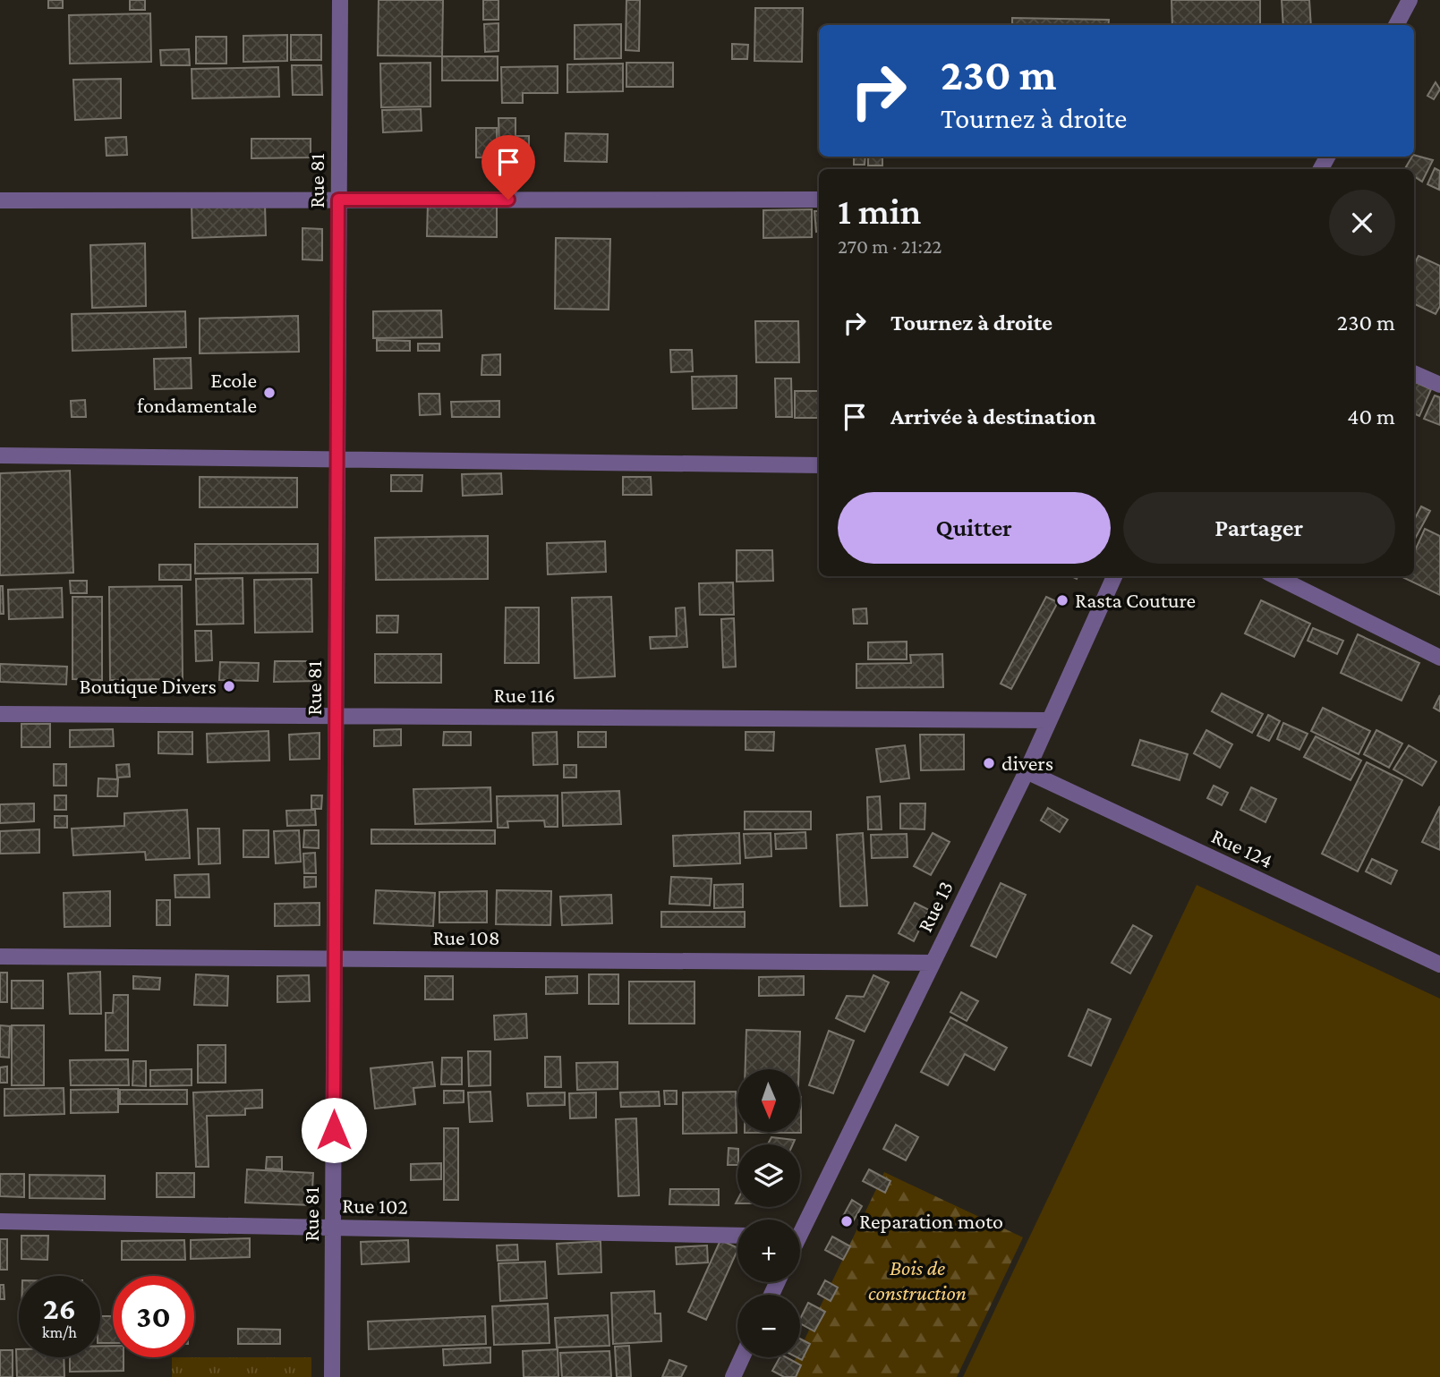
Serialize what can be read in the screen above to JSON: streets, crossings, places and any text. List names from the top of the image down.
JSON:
{
  "streets": {
    "street": [
      "Rue 81",
      "Rue 116",
      "Rue 124",
      "Rue 13",
      "Rue 108",
      "Rue 102"
    ]
  },
  "crossings": [
    ["Rue 81", "Rue 116"],
    ["Rue 81", "Rue 108"],
    ["Rue 81", "Rue 102"],
    ["Rue 116", "Rue 13"],
    ["Rue 124", "Rue 13"],
    ["Rue 13", "Rue 108"]
  ],
  "parks": ["Bois de construction"],
  "places": [
    "Ecole fondamentale",
    "Rasta Couture",
    "Boutique Divers",
    "divers",
    "Reparation moto"
  ],
  "north": "bottom",
  "page": {
    "turn": ["230 m", "Tournez à droite"],
    "heading": ["1 min", "270 m · 21:22"],
    "list": [
      {
        "name": "Tournez à droite",
        "value": "230 m"
      },
      {
        "name": "Arrivée à destination",
        "value": "40 m"
      }
    ],
    "buttons": ["Quitter", "Partager"],
    "map_buttons": ["+", "−"],
    "speed": "26 km/h",
    "limit": "30"
  }
}
